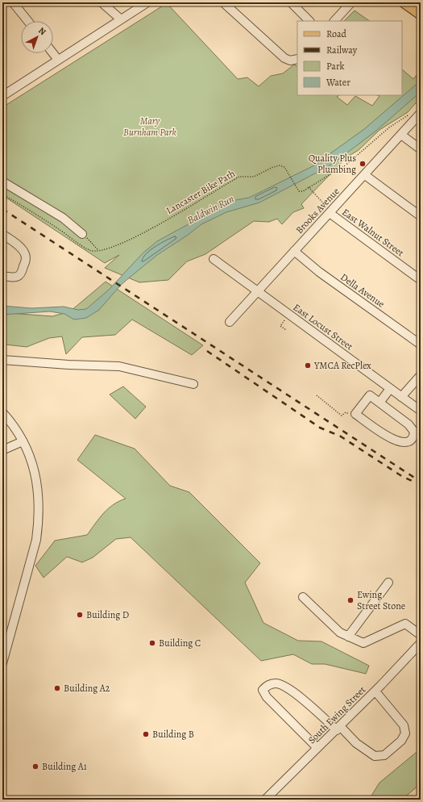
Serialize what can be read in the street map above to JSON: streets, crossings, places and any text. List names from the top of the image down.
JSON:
{
  "streets": {
    "street": [
      "Brooks Avenue",
      "East Walnut Street",
      "Della Avenue",
      "East Locust Street",
      "South Ewing Street"
    ],
    "path": ["Lancaster Bike Path"]
  },
  "crossings": [
    ["Brooks Avenue", "East Walnut Street"],
    ["Brooks Avenue", "Della Avenue"],
    ["Brooks Avenue", "East Locust Street"]
  ],
  "water": ["Baldwin Run"],
  "parks": ["Mary Burnham Park"],
  "places": [
    "Quality Plus Plumbing",
    "YMCA RecPlex",
    "Ewing Street Stone",
    "Building D",
    "Building C",
    "Building A2",
    "Building B",
    "Building A1"
  ],
  "legend": [
    "Road",
    "Railway",
    "Park",
    "Water"
  ],
  "north": "top right"
}
